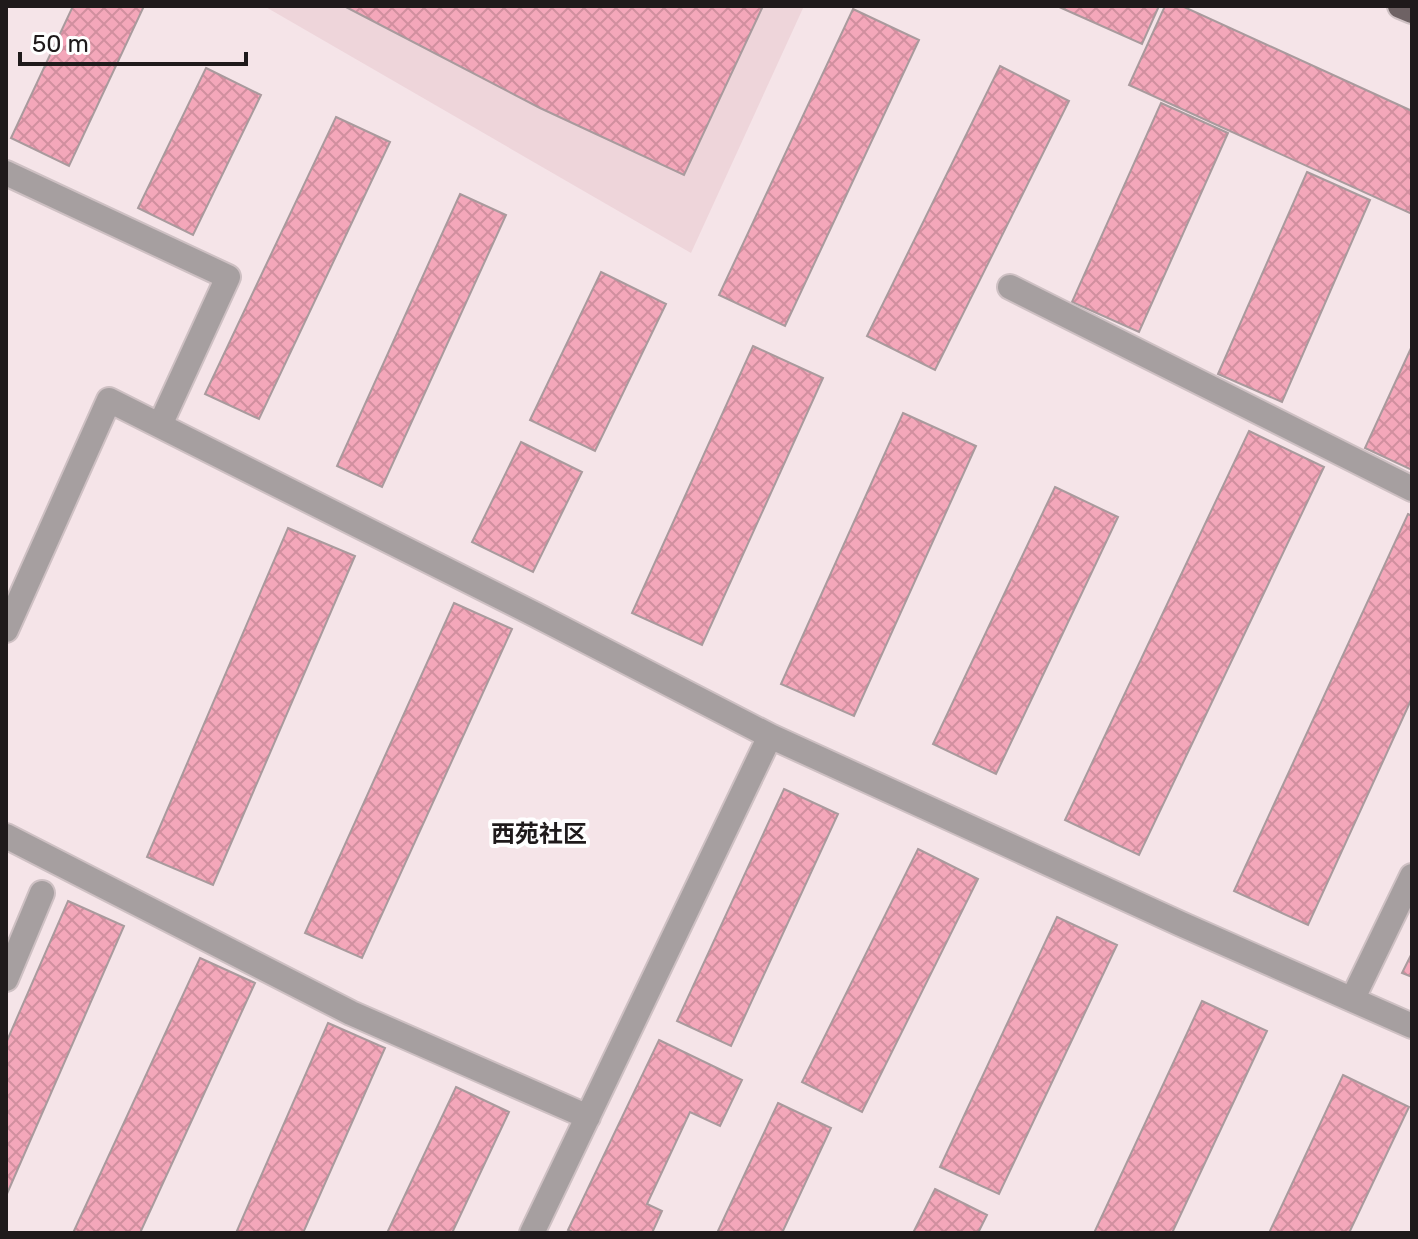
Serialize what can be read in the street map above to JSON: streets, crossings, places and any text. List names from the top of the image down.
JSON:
{
  "districts": ["西苑社区"],
  "scale_bar": "50 m"
}
